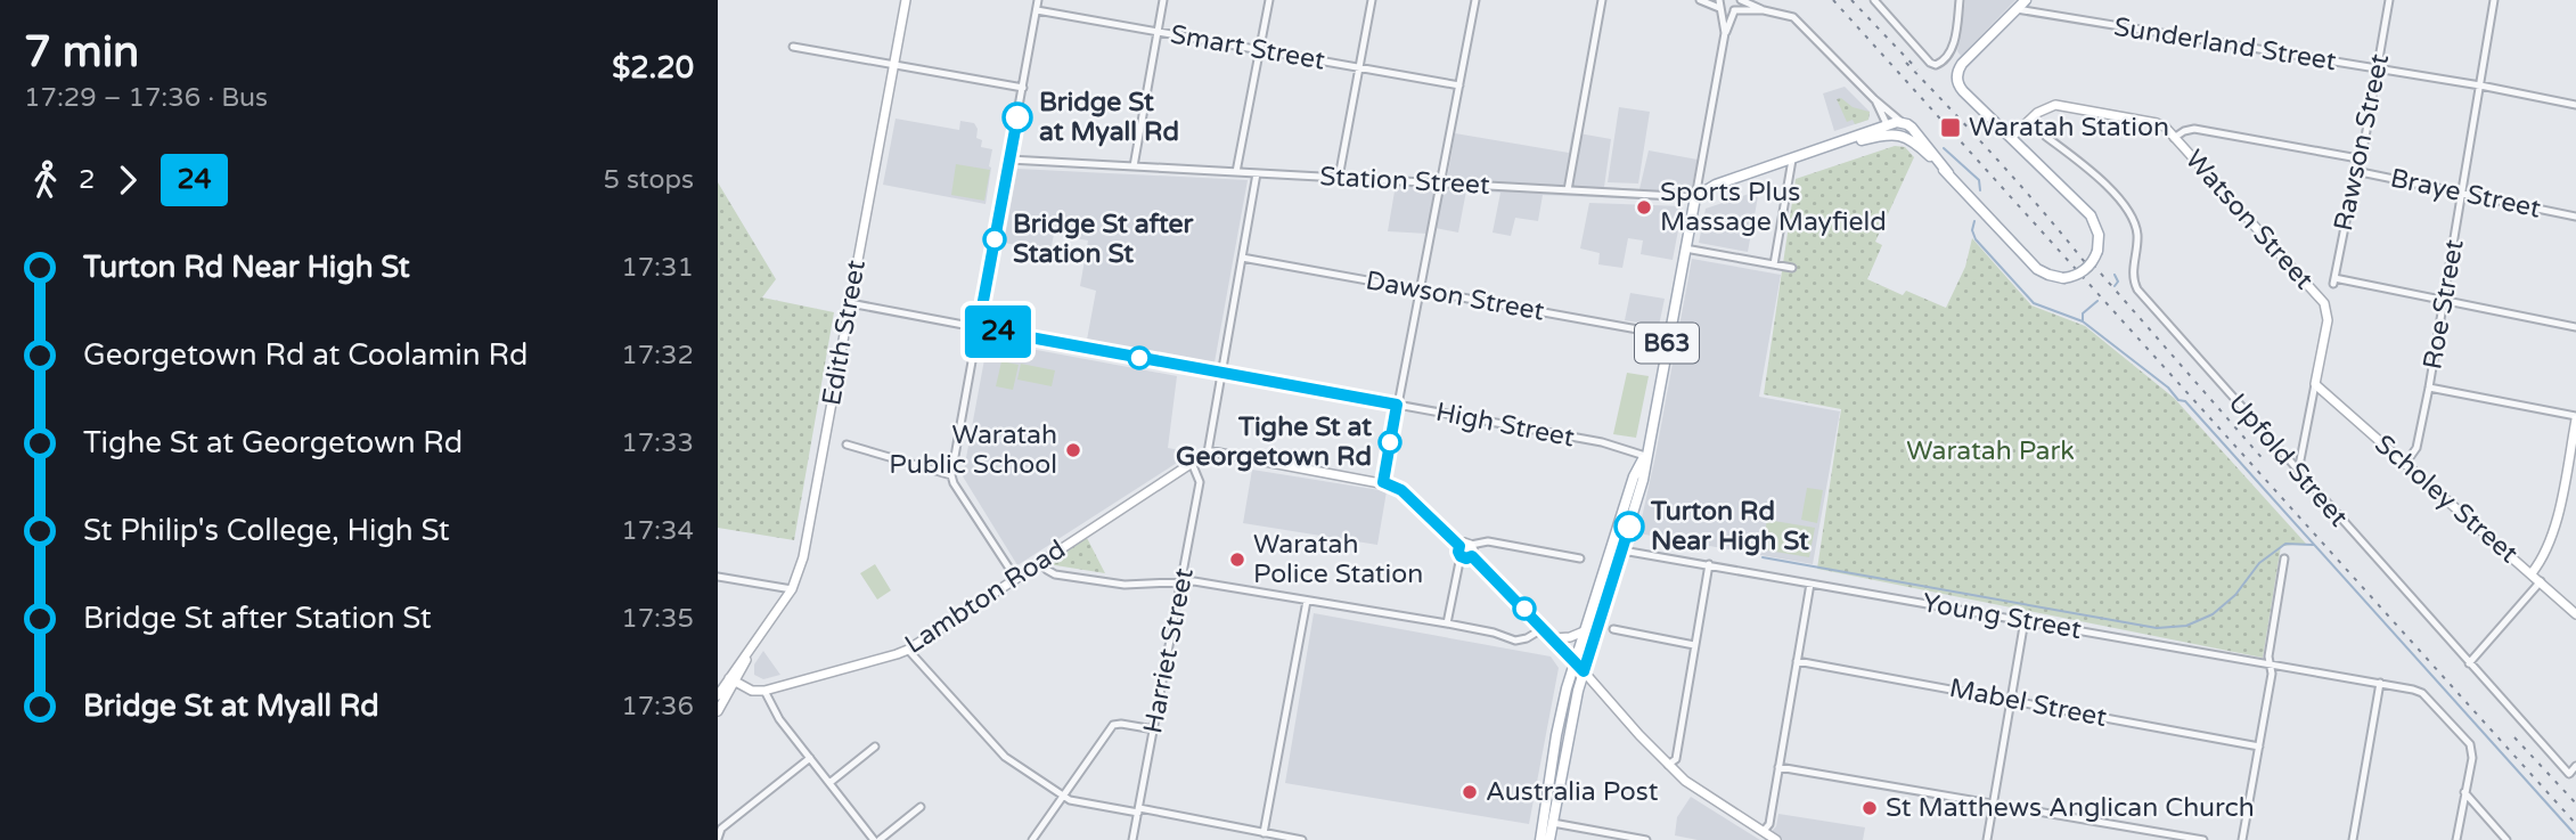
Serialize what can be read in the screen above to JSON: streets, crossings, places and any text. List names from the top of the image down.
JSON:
{
  "streets": {
    "main road": ["Station Street", "B63"],
    "street": [
      "Sunderland Street",
      "Smart Street",
      "Rawson Street",
      "Braye Street",
      "Watson Street",
      "Dawson Street",
      "Roe Street",
      "Edith Street",
      "High Street",
      "Upfold Street",
      "Scholey Street",
      "Lambton Road",
      "Young Street",
      "Harriet Street",
      "Mabel Street"
    ]
  },
  "crossings": [
    ["Sunderland Street", "Rawson Street"],
    ["Sunderland Street", "Roe Street"],
    ["Rawson Street", "Braye Street"],
    ["Rawson Street", "Roe Street"],
    ["Station Street", "B63"],
    ["Braye Street", "Watson Street"],
    ["Braye Street", "Roe Street"],
    ["Watson Street", "Scholey Street"],
    ["Dawson Street", "B63"],
    ["Roe Street", "Scholey Street"],
    ["B63", "High Street"],
    ["B63", "Young Street"],
    ["Lambton Road", "Harriet Street"]
  ],
  "parks": ["Waratah Park"],
  "places": {
    "other": [
      "Bridge St at Myall Rd",
      "Sports Plus Massage Mayfield",
      "Bridge St after Station St",
      "Tighe St at Georgetown Rd",
      "Waratah Public School",
      "Turton Rd Near High St",
      "Waratah Police Station",
      "Australia Post",
      "St Matthews Anglican Church"
    ],
    "transit": ["Waratah Station"]
  },
  "lines": ["bus line 24"],
  "page": {
    "heading": ["7 min", "17:29 – 17:36 · Bus", "$2.20"],
    "on_map": "24",
    "legs": ["2", "24", "5 stops"],
    "list": [
      {
        "name": "Turton Rd Near High St",
        "value": "17:31"
      },
      {
        "name": "Georgetown Rd at Coolamin Rd",
        "value": "17:32"
      },
      {
        "name": "Tighe St at Georgetown Rd",
        "value": "17:33"
      },
      {
        "name": "St Philip's College, High St",
        "value": "17:34"
      },
      {
        "name": "Bridge St after Station St",
        "value": "17:35"
      },
      {
        "name": "Bridge St at Myall Rd",
        "value": "17:36"
      }
    ]
  }
}
